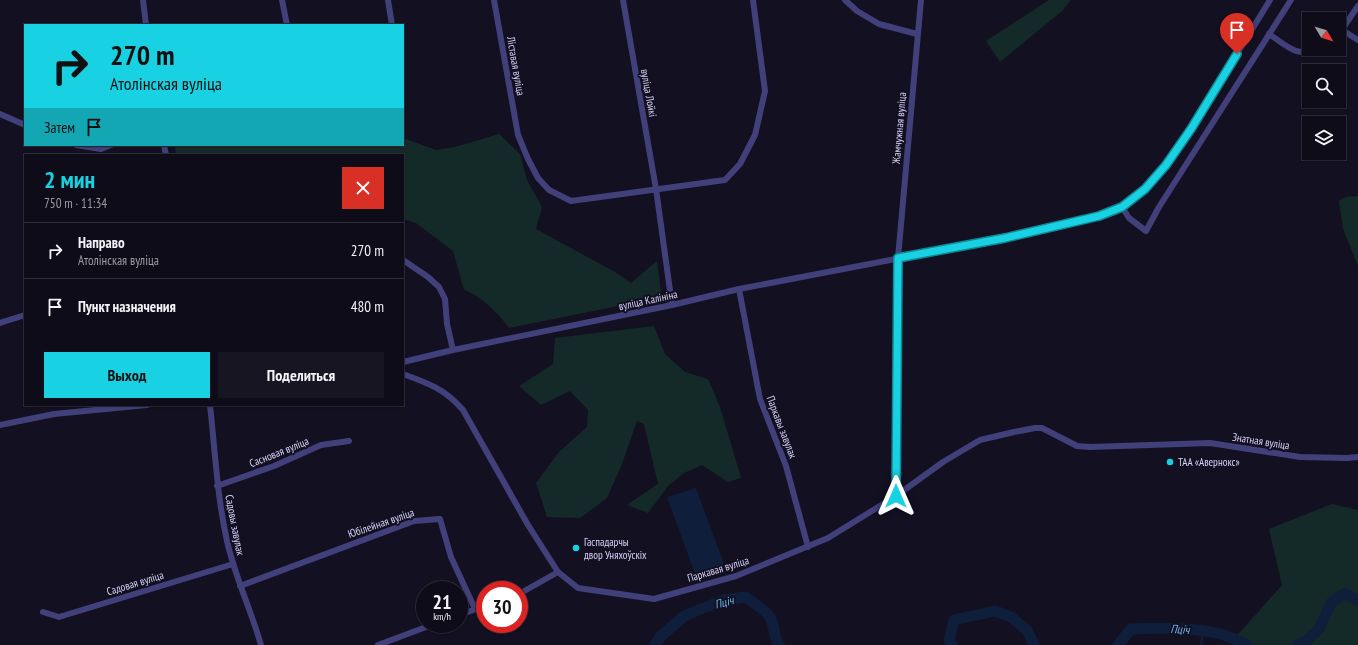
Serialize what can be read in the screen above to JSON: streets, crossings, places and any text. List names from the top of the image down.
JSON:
{
  "streets": {
    "street": [
      "Ліставая вуліца",
      "вуліца Лойкі",
      "Жамчужная вуліца",
      "вуліца Калініна",
      "Паркавы завулак",
      "Знатная вуліца",
      "Сасновая вуліца",
      "Юбілейная вуліца",
      "Садовы завулак",
      "Паркавая вуліца",
      "Садовая вуліца"
    ]
  },
  "crossings": [
    ["Ліставая вуліца", "вуліца Лойкі"],
    ["вуліца Лойкі", "вуліца Калініна"],
    ["Жамчужная вуліца", "вуліца Калініна"],
    ["вуліца Калініна", "Паркавы завулак"],
    ["Паркавы завулак", "Паркавая вуліца"],
    ["Знатная вуліца", "Паркавая вуліца"],
    ["Сасновая вуліца", "Садовы завулак"],
    ["Юбілейная вуліца", "Садовы завулак"],
    ["Садовы завулак", "Садовая вуліца"]
  ],
  "water": ["Пціч"],
  "places": ["ТАА «Авернокс»", "Гаспадарчы двор Уняхоўскіх"],
  "north": "bottom right",
  "page": {
    "turn": ["270 m", "Атолінская вуліца"],
    "then": "Затем",
    "heading": ["2 мин", "750 m · 11:34"],
    "list": [
      {
        "name": "Направо",
        "note": "Атолінская вуліца",
        "value": "270 m"
      },
      {
        "name": "Пункт назначения",
        "value": "480 m"
      }
    ],
    "buttons": ["Выход", "Поделиться"],
    "speed": "21 km/h",
    "limit": "30"
  }
}
